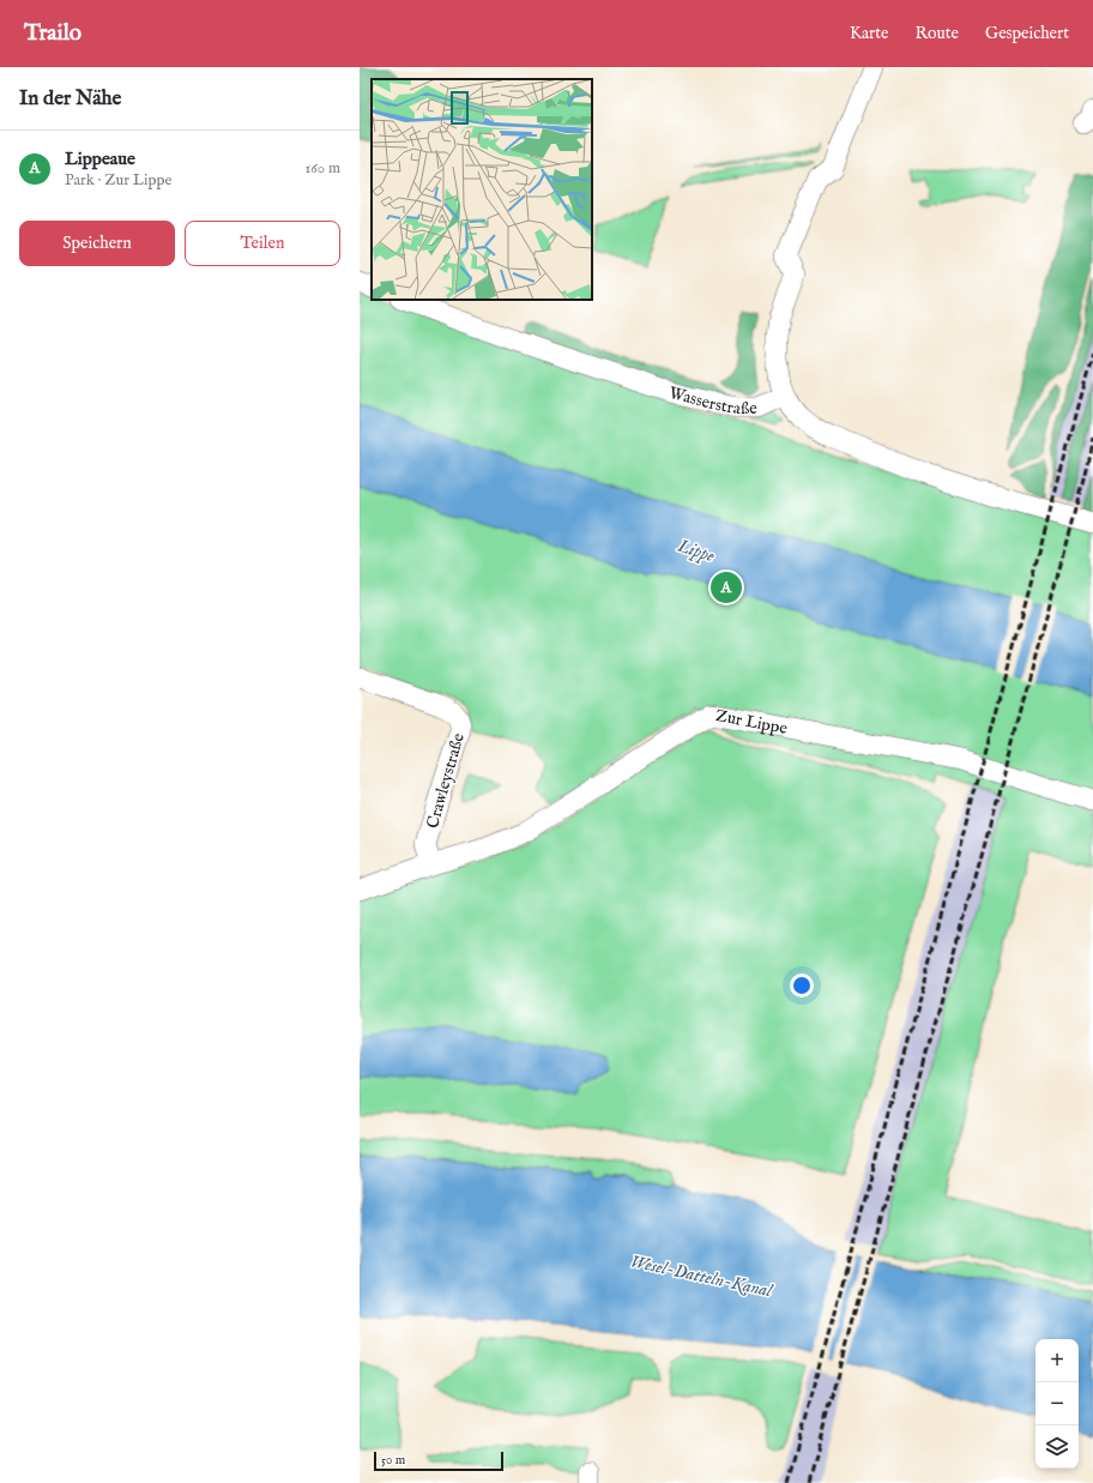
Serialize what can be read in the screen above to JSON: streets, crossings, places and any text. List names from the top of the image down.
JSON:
{
  "streets": {
    "street": ["Wasserstraße", "Zur Lippe", "Crawleystraße"]
  },
  "crossings": [
    ["Zur Lippe", "Crawleystraße"]
  ],
  "water": ["Lippe", "Wesel-Datteln-Kanal"],
  "scale_bar": "50 m",
  "page": {
    "header": "Trailo",
    "nav": ["Karte", "Route", "Gespeichert"],
    "heading": "In der Nähe",
    "list": [
      {
        "mark": "A",
        "name": "Lippeaue",
        "note": "Park · Zur Lippe",
        "value": "160 m"
      }
    ],
    "buttons": ["Speichern", "Teilen"],
    "pins": "A",
    "map_buttons": ["+", "−"],
    "scale": "50 m"
  }
}
